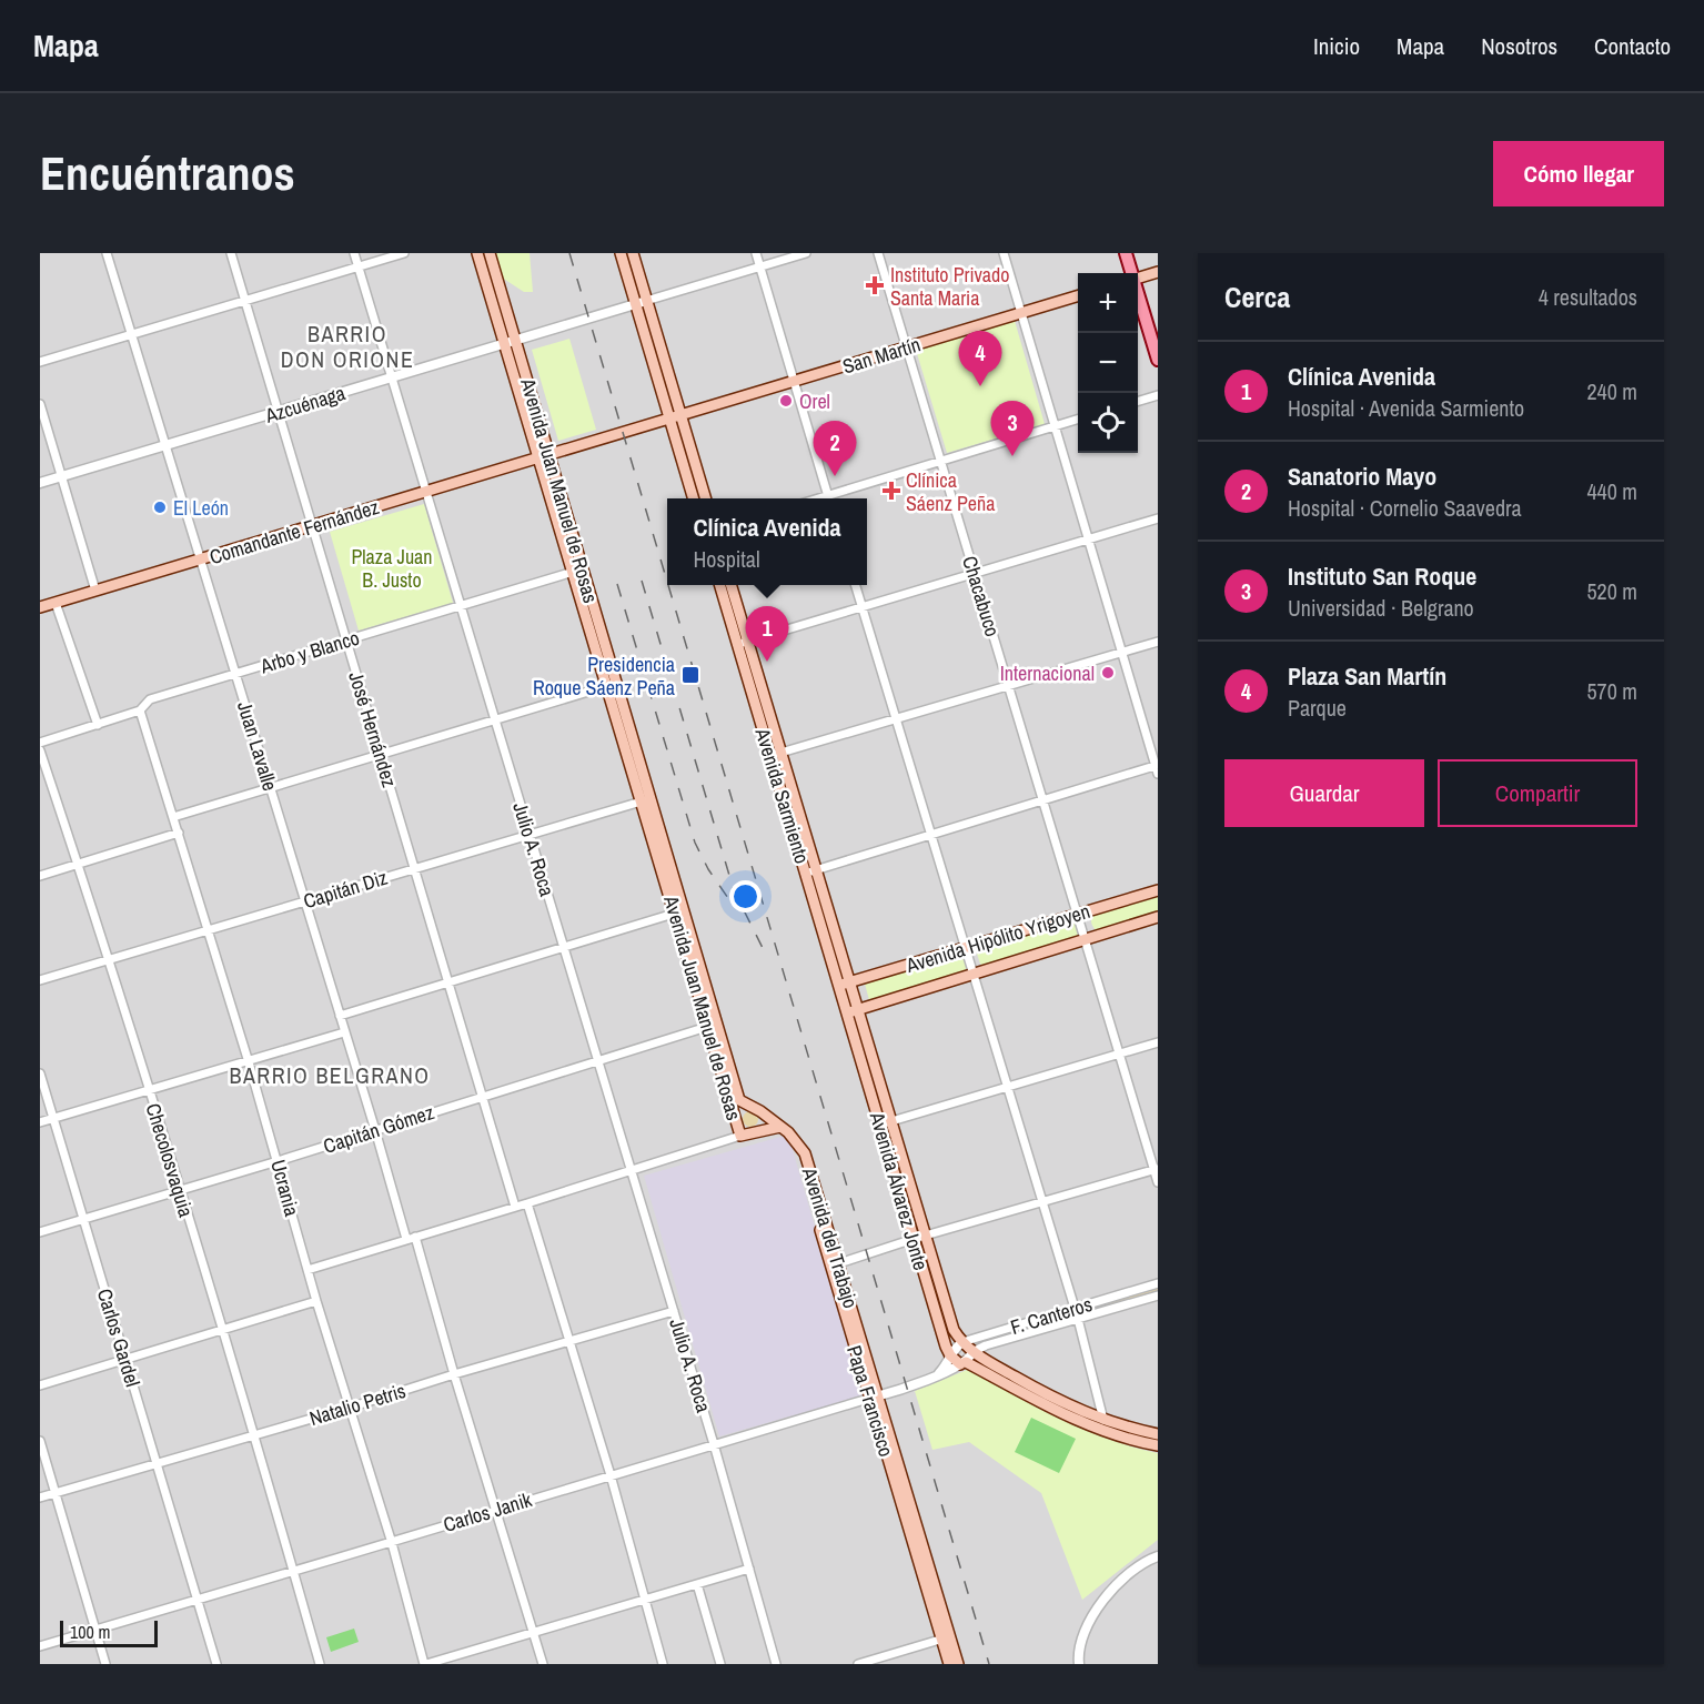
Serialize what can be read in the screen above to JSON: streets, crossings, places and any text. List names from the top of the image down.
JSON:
{
  "streets": {
    "main road": [
      "San Martín",
      "Avenida Juan Manuel de Rosas",
      "Comandante Fernández",
      "Avenida Sarmiento",
      "Avenida Hipólito Yrigoyen",
      "Avenida Álvarez Jonte",
      "Avenida del Trabajo",
      "Papa Francisco"
    ],
    "street": [
      "Azcuénaga",
      "Chacabuco",
      "Arbo y Blanco",
      "José Hernández",
      "Juan Lavalle",
      "Julio A. Roca",
      "Capitán Diz",
      "Capitán Gómez",
      "Checolosvaquia",
      "Ucrania",
      "F. Canteros",
      "Carlos Gardel",
      "Natalio Petris",
      "Carlos Janik"
    ]
  },
  "crossings": [
    ["San Martín", "Avenida Juan Manuel de Rosas"],
    ["San Martín", "Comandante Fernández"],
    ["San Martín", "Chacabuco"],
    ["Azcuénaga", "Avenida Juan Manuel de Rosas"],
    ["Azcuénaga", "José Hernández"],
    ["Azcuénaga", "Juan Lavalle"],
    ["Azcuénaga", "Julio A. Roca"],
    ["Avenida Juan Manuel de Rosas", "Comandante Fernández"],
    ["Avenida Juan Manuel de Rosas", "Arbo y Blanco"],
    ["Avenida Juan Manuel de Rosas", "Capitán Diz"],
    ["Avenida Juan Manuel de Rosas", "Capitán Gómez"],
    ["Avenida Juan Manuel de Rosas", "Avenida del Trabajo"],
    ["Comandante Fernández", "José Hernández"],
    ["Comandante Fernández", "Juan Lavalle"],
    ["Comandante Fernández", "Julio A. Roca"],
    ["Chacabuco", "Avenida Hipólito Yrigoyen"],
    ["Arbo y Blanco", "José Hernández"],
    ["Arbo y Blanco", "Juan Lavalle"],
    ["Arbo y Blanco", "Julio A. Roca"],
    ["Arbo y Blanco", "Ucrania"],
    ["José Hernández", "Capitán Diz"],
    ["José Hernández", "Capitán Gómez"],
    ["Juan Lavalle", "Capitán Diz"],
    ["Juan Lavalle", "Capitán Gómez"],
    ["Juan Lavalle", "Natalio Petris"],
    ["Juan Lavalle", "Carlos Janik"],
    ["Avenida Sarmiento", "Avenida Hipólito Yrigoyen"],
    ["Avenida Sarmiento", "Avenida Álvarez Jonte"],
    ["Julio A. Roca", "Capitán Diz"],
    ["Julio A. Roca", "Capitán Gómez"],
    ["Julio A. Roca", "Natalio Petris"],
    ["Julio A. Roca", "Carlos Janik"],
    ["Capitán Diz", "Checolosvaquia"],
    ["Capitán Diz", "Ucrania"],
    ["Avenida Hipólito Yrigoyen", "Avenida Álvarez Jonte"],
    ["Capitán Gómez", "Checolosvaquia"],
    ["Capitán Gómez", "Ucrania"],
    ["Capitán Gómez", "Carlos Gardel"],
    ["Checolosvaquia", "Natalio Petris"],
    ["Checolosvaquia", "Carlos Janik"],
    ["Ucrania", "Natalio Petris"],
    ["Ucrania", "Carlos Janik"],
    ["Avenida Álvarez Jonte", "F. Canteros"],
    ["Avenida Álvarez Jonte", "Carlos Janik"],
    ["Avenida del Trabajo", "Papa Francisco"],
    ["Avenida del Trabajo", "Carlos Janik"],
    ["F. Canteros", "Carlos Janik"],
    ["Carlos Gardel", "Natalio Petris"],
    ["Carlos Gardel", "Carlos Janik"],
    ["Papa Francisco", "Carlos Janik"]
  ],
  "districts": ["BARRIO DON ORIONE", "BARRIO BELGRANO"],
  "parks": ["Plaza Juan B. Justo"],
  "places": {
    "health": ["Instituto Privado Santa Maria", "Clínica Sáenz Peña"],
    "other": ["Orel", "El León", "Internacional"],
    "transit": ["Presidencia Roque Sáenz Peña"]
  },
  "scale_bar": "100 m",
  "page": {
    "header": "Mapa",
    "nav": [
      "Inicio",
      "Mapa",
      "Nosotros",
      "Contacto"
    ],
    "buttons": [
      "Cómo llegar",
      ["Guardar", "Compartir"]
    ],
    "title": "Encuéntranos",
    "heading": ["Cerca", "4 resultados"],
    "map_buttons": ["+", "−"],
    "pins": [
      "4",
      "3",
      "2",
      "1"
    ],
    "list": [
      {
        "mark": "1",
        "name": "Clínica Avenida",
        "note": "Hospital · Avenida Sarmiento",
        "value": "240 m"
      },
      {
        "mark": "2",
        "name": "Sanatorio Mayo",
        "note": "Hospital · Cornelio Saavedra",
        "value": "440 m"
      },
      {
        "mark": "3",
        "name": "Instituto San Roque",
        "note": "Universidad · Belgrano",
        "value": "520 m"
      },
      {
        "mark": "4",
        "name": "Plaza San Martín",
        "note": "Parque",
        "value": "570 m"
      }
    ],
    "popup": ["Clínica Avenida", "Hospital"],
    "scale": "100 m"
  }
}
